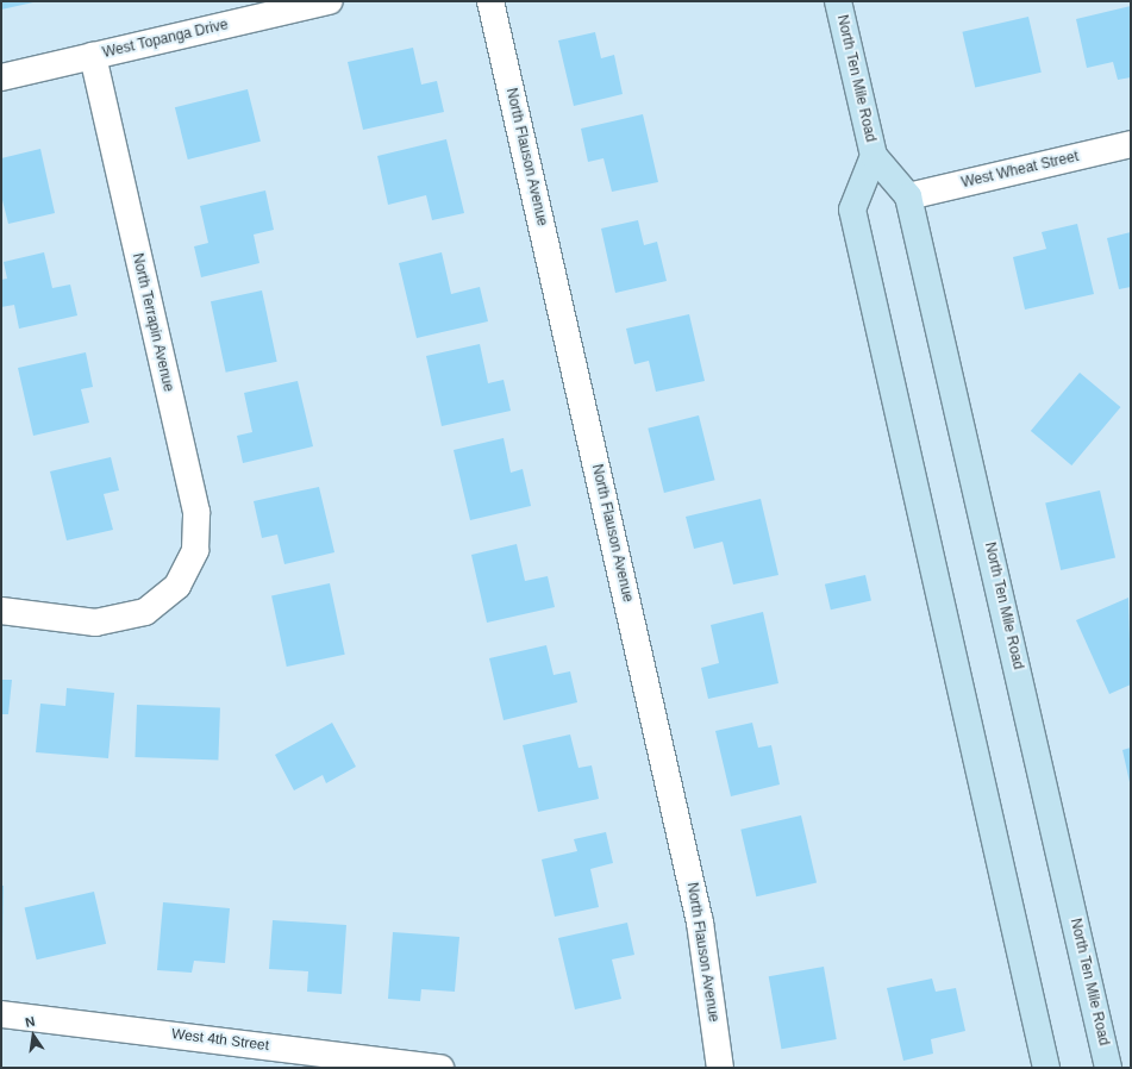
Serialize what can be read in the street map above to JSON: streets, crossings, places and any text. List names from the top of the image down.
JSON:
{
  "streets": {
    "main road": ["North Ten Mile Road"],
    "street": [
      "West Topanga Drive",
      "North Flauson Avenue",
      "West Wheat Street",
      "North Terrapin Avenue",
      "West 4th Street"
    ]
  },
  "crossings": [
    ["West Topanga Drive", "North Terrapin Avenue"],
    ["North Ten Mile Road", "West Wheat Street"]
  ],
  "north": "top"
}
